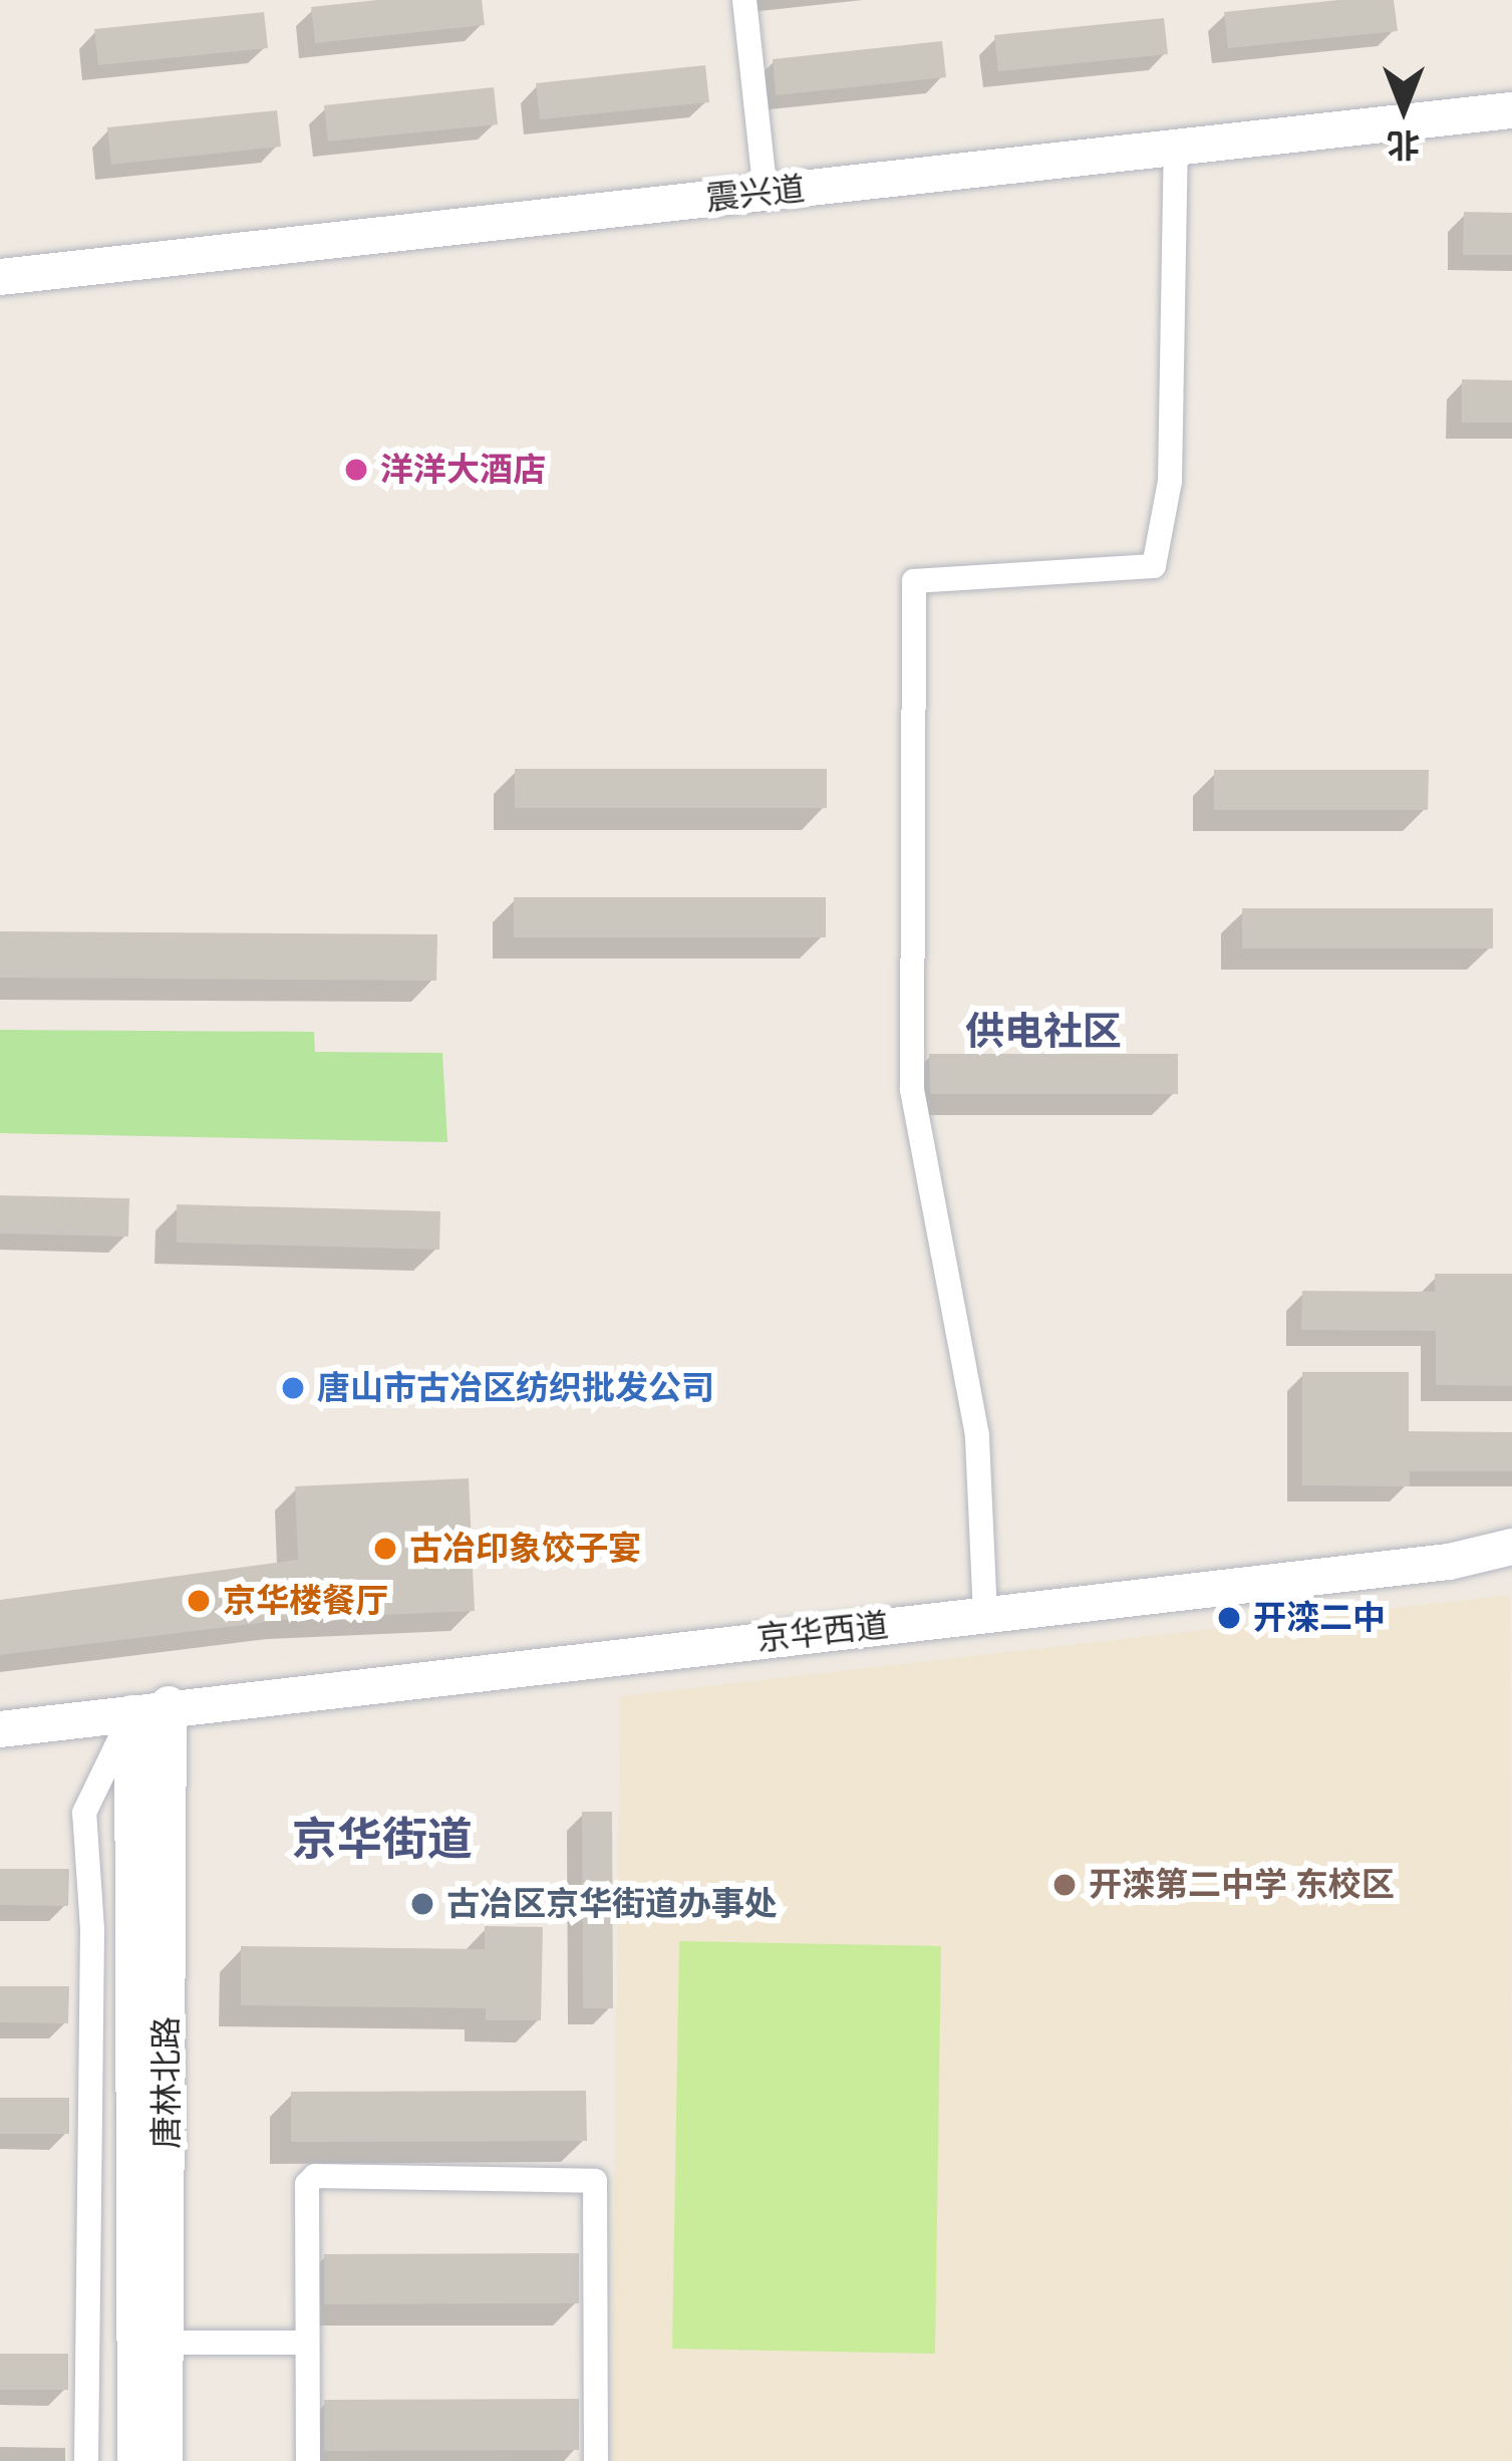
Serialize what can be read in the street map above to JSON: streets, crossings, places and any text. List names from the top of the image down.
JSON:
{
  "streets": {
    "main road": ["震兴道", "京华西道", "唐林北路"]
  },
  "crossings": [
    ["京华西道", "唐林北路"]
  ],
  "districts": ["供电社区", "京华街道"],
  "places": [
    "洋洋大酒店",
    "唐山市古冶区纺织批发公司",
    "古冶印象饺子宴",
    "京华楼餐厅",
    "开滦二中",
    "开滦第二中学 东校区",
    "古冶区京华街道办事处"
  ],
  "north": "bottom"
}
